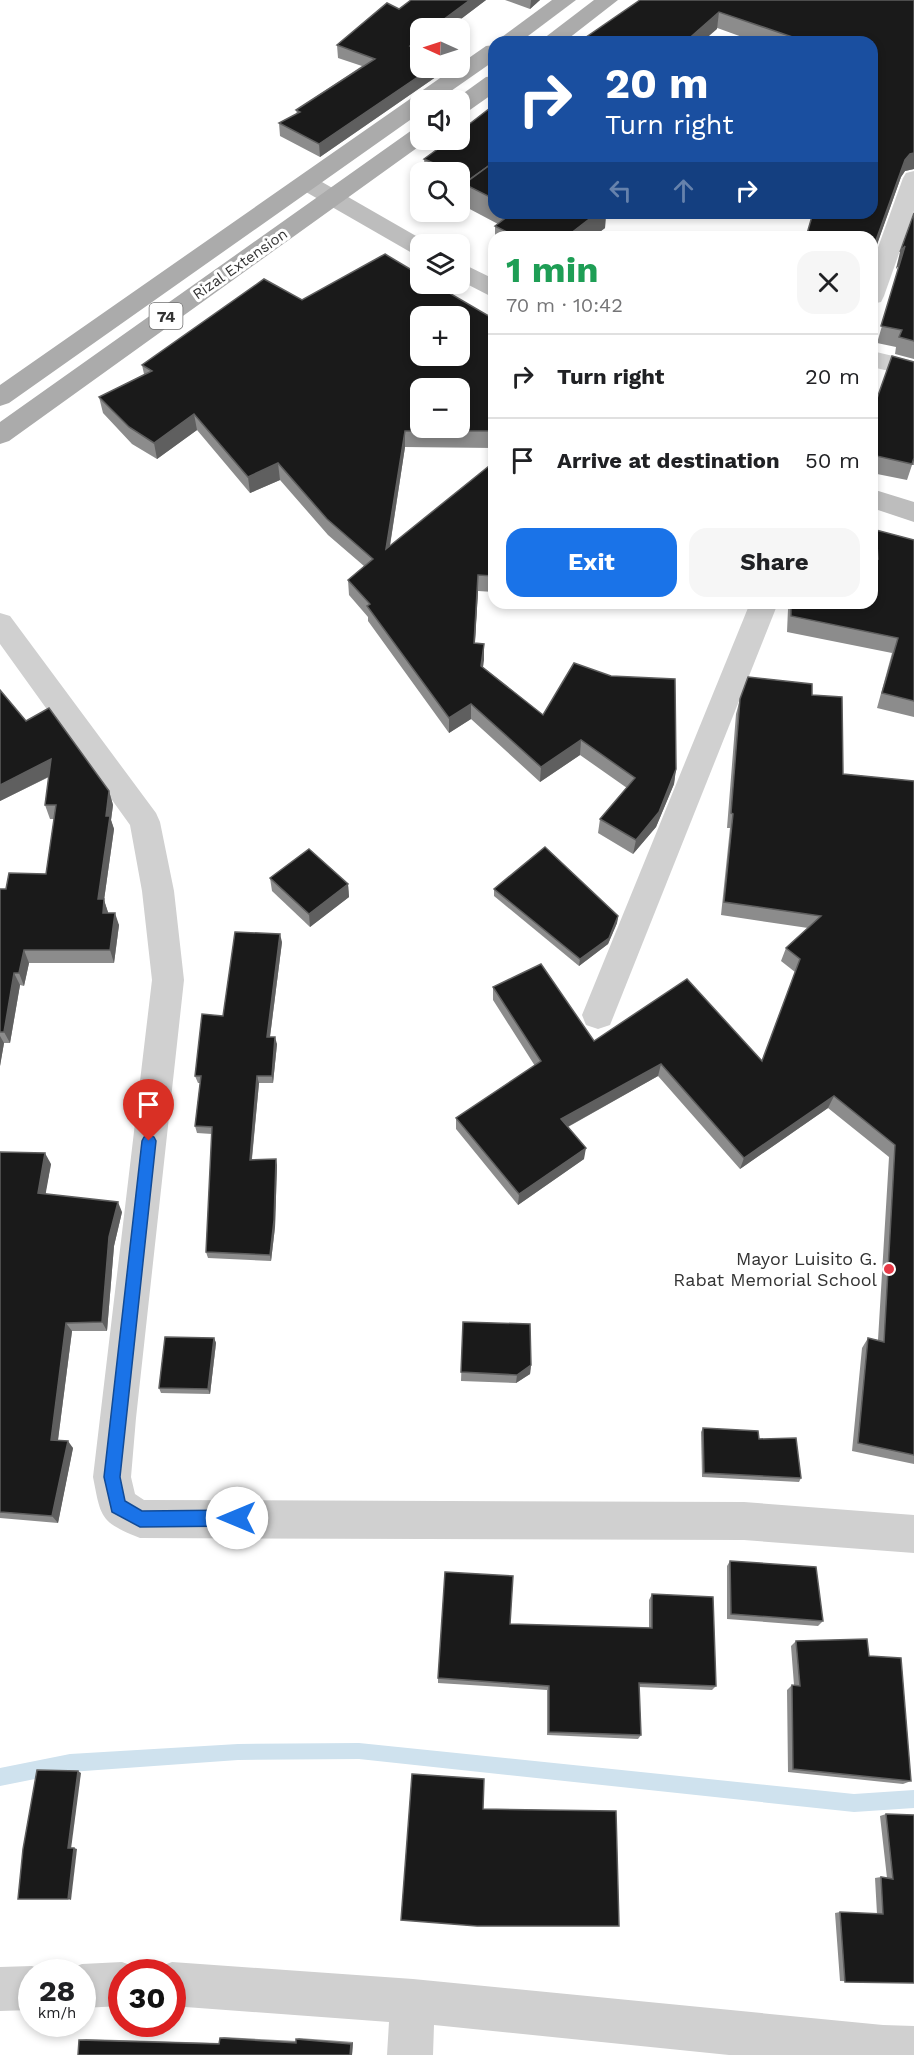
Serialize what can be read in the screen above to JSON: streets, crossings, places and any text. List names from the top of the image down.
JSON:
{
  "streets": {
    "main road": ["Rizal Extension", "74"]
  },
  "places": ["Mayor Luisito G. Rabat Memorial School"],
  "north": "left",
  "page": {
    "map_buttons": ["+", "−"],
    "turn": ["20 m", "Turn right"],
    "heading": ["1 min", "70 m · 10:42"],
    "list": [
      {
        "name": "Turn right",
        "value": "20 m"
      },
      {
        "name": "Arrive at destination",
        "value": "50 m"
      }
    ],
    "buttons": ["Exit", "Share"],
    "speed": "28 km/h",
    "limit": "30"
  }
}
